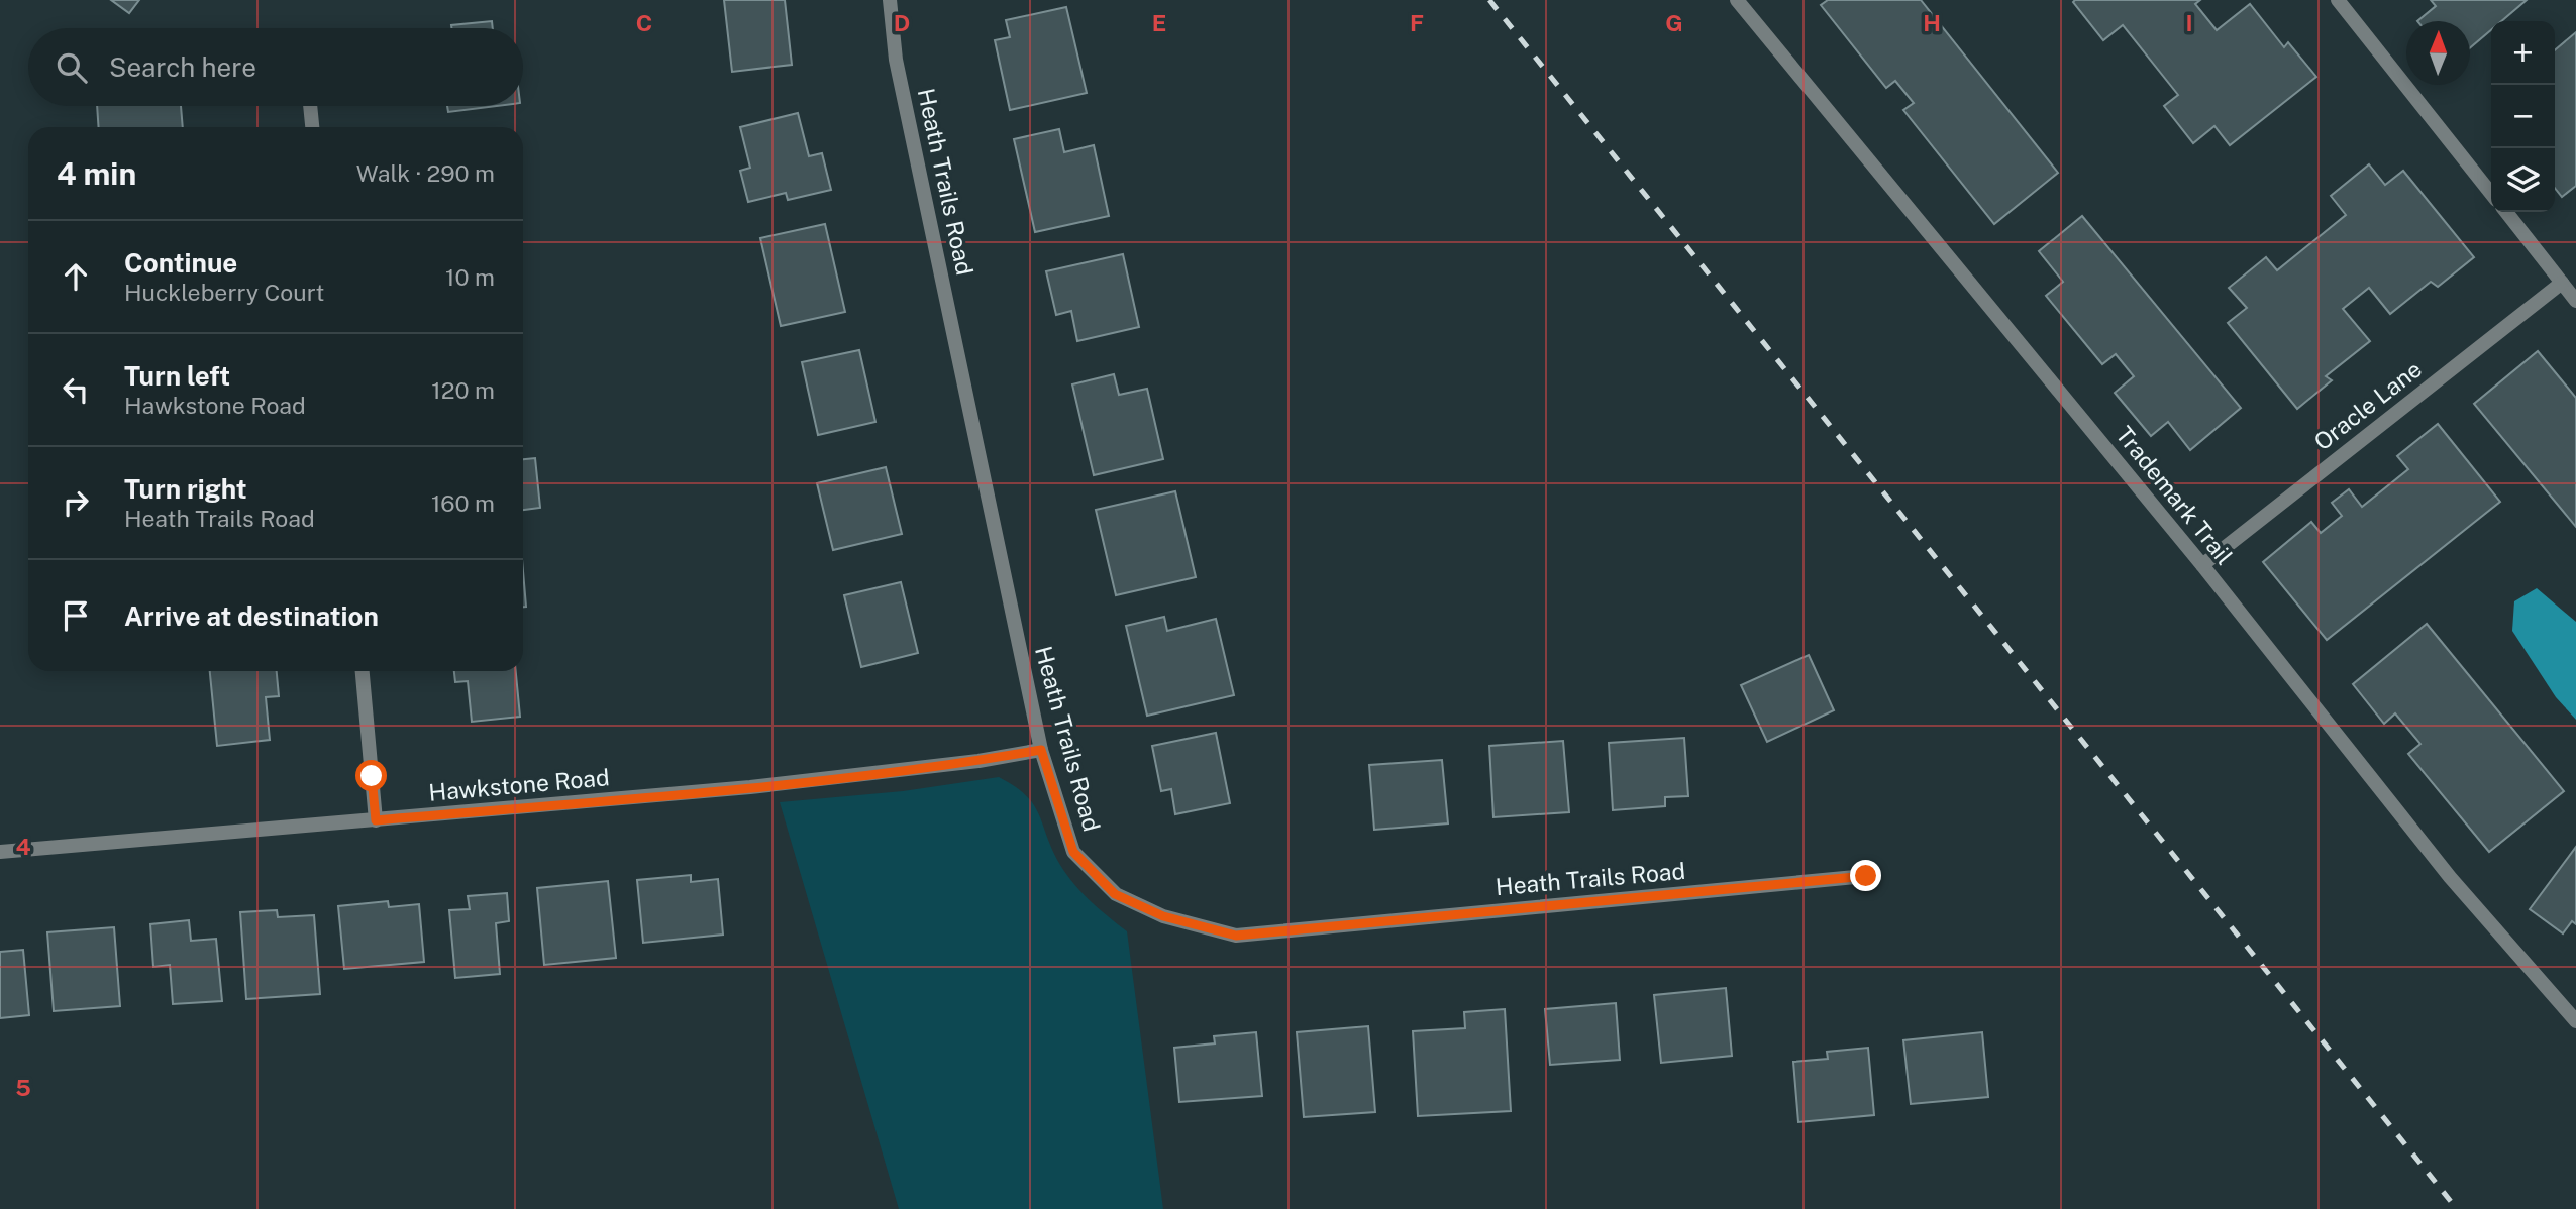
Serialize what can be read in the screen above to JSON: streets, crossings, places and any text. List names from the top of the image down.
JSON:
{
  "streets": {
    "street": [
      "Heath Trails Road",
      "Oracle Lane",
      "Trademark Trail",
      "Hawkstone Road"
    ]
  },
  "crossings": [
    ["Heath Trails Road", "Hawkstone Road"],
    ["Oracle Lane", "Trademark Trail"]
  ],
  "north": "top",
  "page": {
    "map_buttons": ["+", "−"],
    "search": "Search here",
    "heading": ["4 min", "Walk · 290 m"],
    "list": [
      ["Continue", "Huckleberry Court", "10 m"],
      ["Turn left", "Hawkstone Road", "120 m"],
      ["Turn right", "Heath Trails Road", "160 m"],
      "Arrive at destination"
    ]
  },
  "grid": {
    "columns": [
      "C",
      "D",
      "E",
      "F",
      "G",
      "H",
      "I"
    ],
    "rows": ["4", "5"]
  }
}
